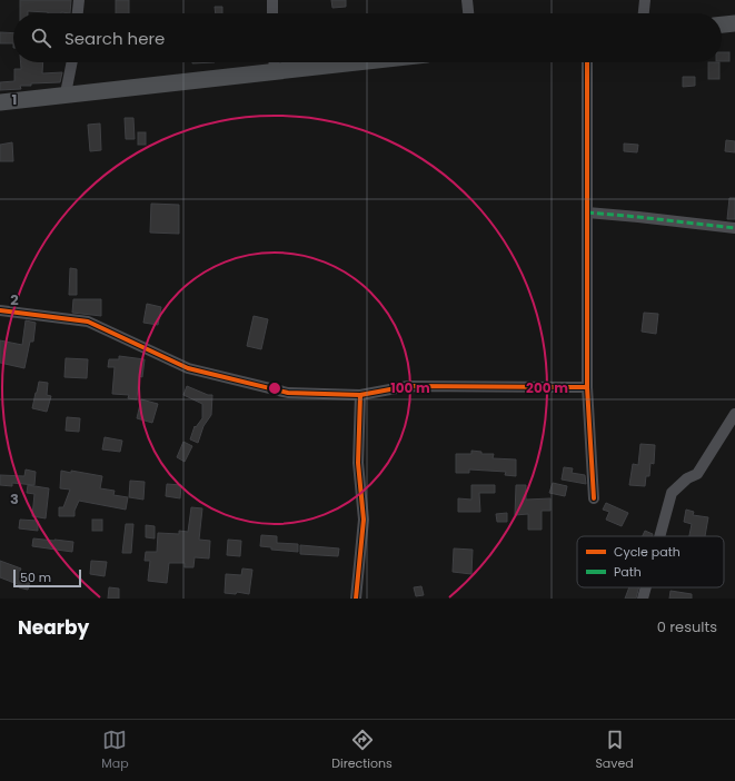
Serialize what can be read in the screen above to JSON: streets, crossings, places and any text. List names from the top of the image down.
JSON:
{
  "legend": ["Cycle path", "Path"],
  "scale_bar": "50 m",
  "page": {
    "search": "Search here",
    "scale": "50 m",
    "heading": ["Nearby", "0 results"],
    "nav": ["Map", "Directions", "Saved"]
  },
  "grid": {
    "rows": ["1", "2", "3"]
  },
  "rings": ["100 m", "200 m"]
}
